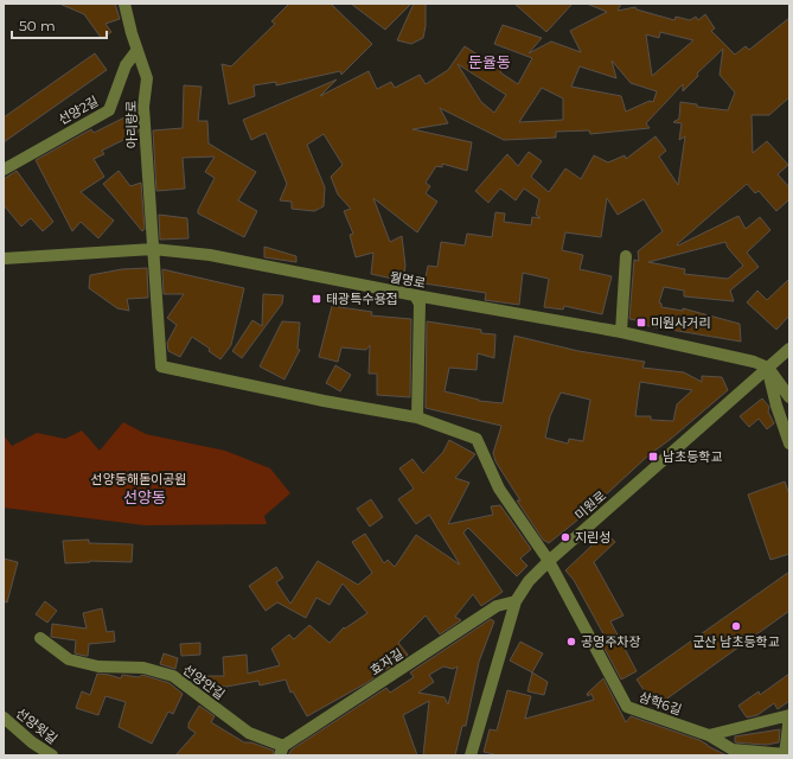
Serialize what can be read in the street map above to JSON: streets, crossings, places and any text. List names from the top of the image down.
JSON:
{
  "streets": {
    "street": [
      "선양2길",
      "아리랑로",
      "월명로",
      "미원로",
      "효자길",
      "선양안길",
      "삼학6길",
      "선양윗길"
    ]
  },
  "crossings": [
    ["선양2길", "아리랑로"],
    ["아리랑로", "월명로"],
    ["아리랑로", "삼학6길"],
    ["월명로", "미원로"],
    ["미원로", "효자길"],
    ["미원로", "삼학6길"],
    ["효자길", "선양안길"]
  ],
  "districts": ["둔율동", "선양동"],
  "parks": ["선양동해돋이공원"],
  "places": {
    "transit": ["태광특수용접", "미원사거리", "남초등학교"],
    "other": ["지린성", "군산 남초등학교", "공영주차장"]
  },
  "scale_bar": "50 m"
}
